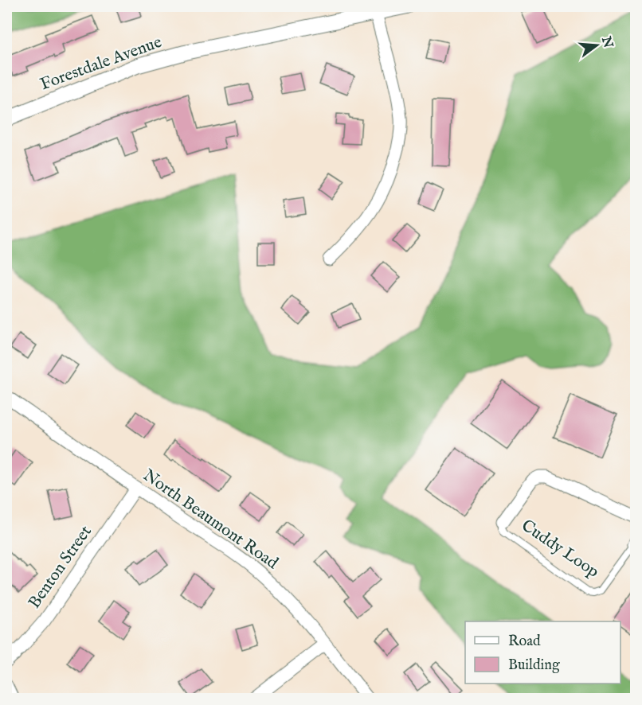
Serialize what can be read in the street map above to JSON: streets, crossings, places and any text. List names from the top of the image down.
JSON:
{
  "streets": {
    "street": [
      "Forestdale Avenue",
      "North Beaumont Road",
      "Cuddy Loop",
      "Benton Street"
    ]
  },
  "crossings": [
    ["North Beaumont Road", "Benton Street"]
  ],
  "legend": ["Road", "Building"],
  "north": "right"
}
